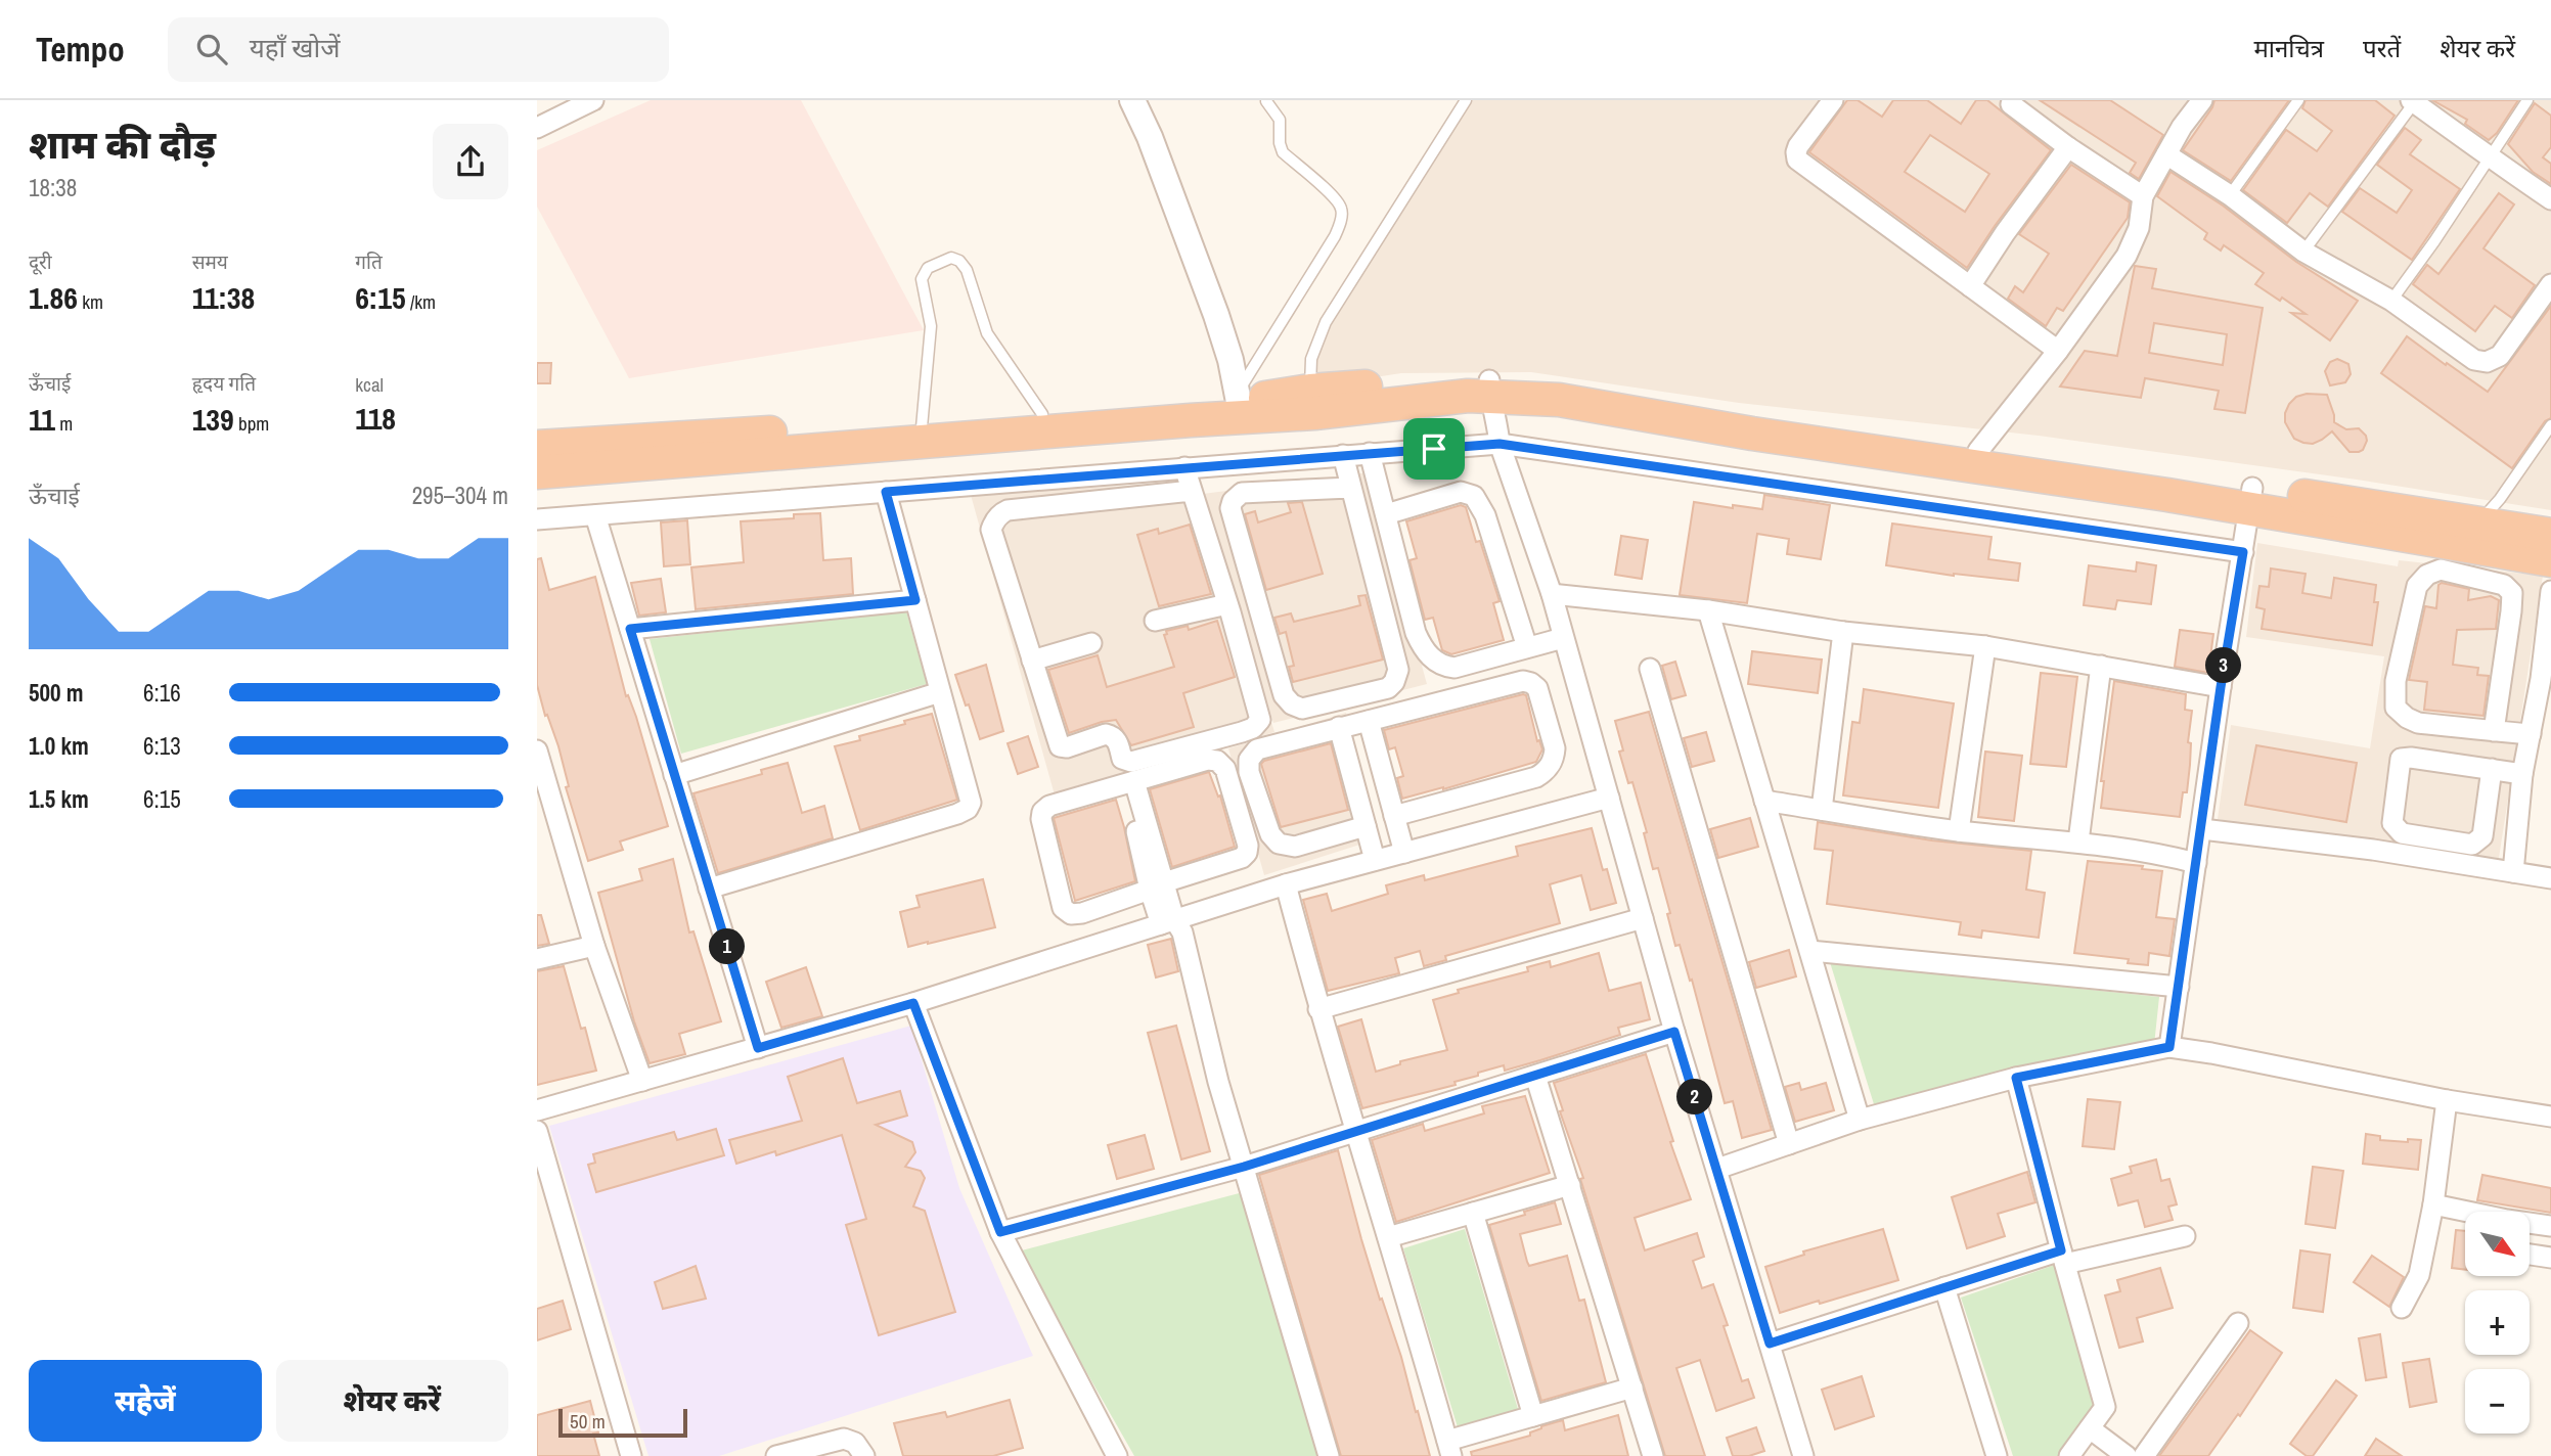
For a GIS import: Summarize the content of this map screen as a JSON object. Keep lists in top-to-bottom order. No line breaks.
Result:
{"scale_bar":"50 m","north":"bottom right","page":{"header":"Tempo","search":"यहाँ खोजें","nav":["मानचित्र","परतें","शेयर करें"],"heading":["शाम की दौड़","18:38"],"stats":[["दूरी","1.86 km"],["समय","11:38"],["गति","6:15 /km"],["ऊँचाई","11 m"],["हृदय गति","139 bpm"],["kcal","118"]],"chart":["ऊँचाई","295–304 m"],"pins":["3","1","2"],"list":[{"name":"500 m","note":"6:16"},{"name":"1.0 km","note":"6:13"},{"name":"1.5 km","note":"6:15"}],"map_buttons":["+","−"],"buttons":["सहेजें","शेयर करें"],"scale":"50 m"}}
